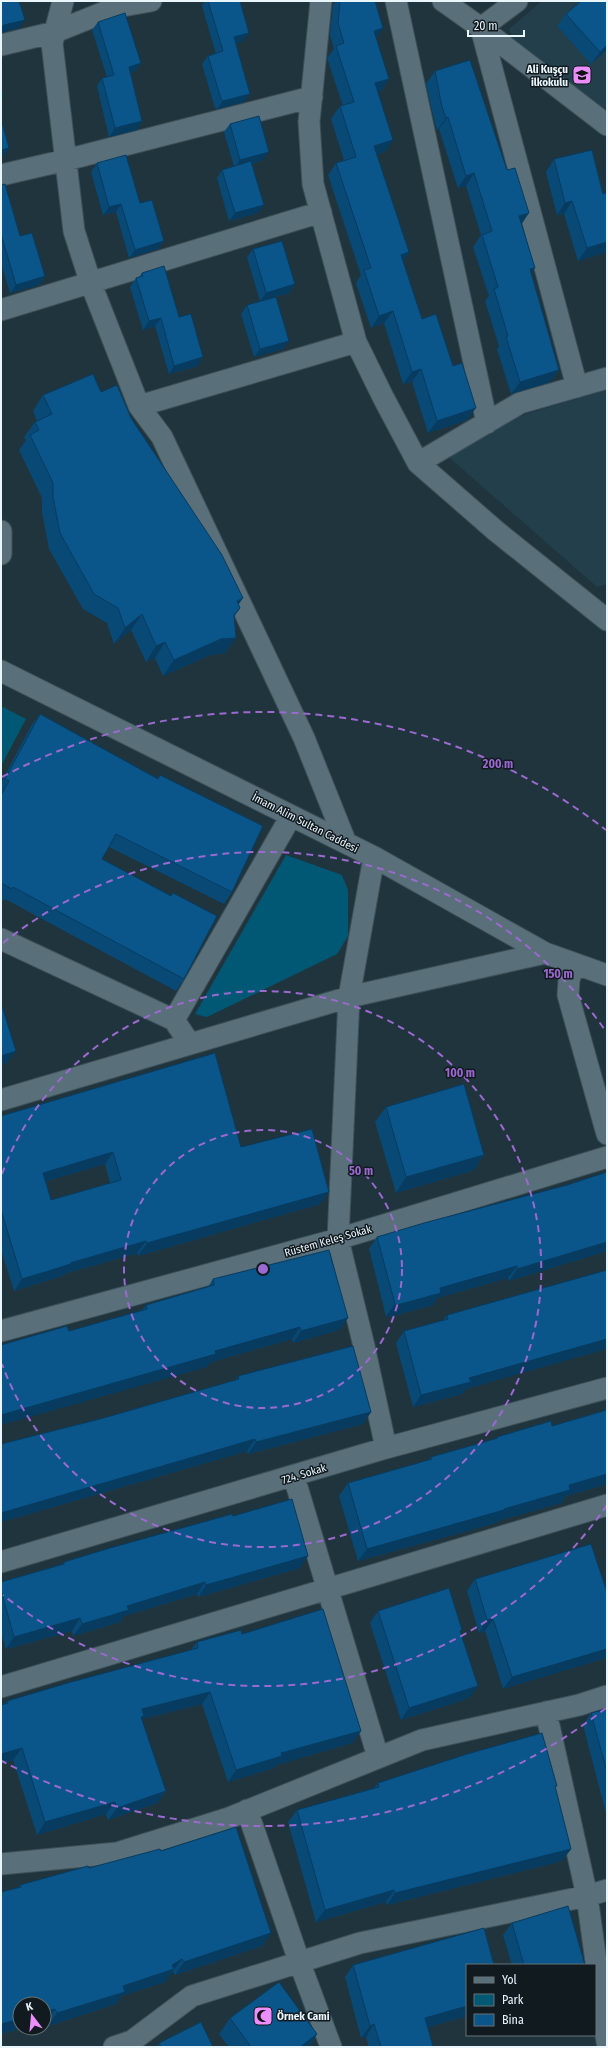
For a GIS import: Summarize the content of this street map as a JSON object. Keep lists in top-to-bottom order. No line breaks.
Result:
{"streets":{"street":["İmam Alim Sultan Caddesi","Rüstem Keleş Sokak","724. Sokak"]},"places":{"school or university":["Ali Kuşçu ilkokulu"],"mosque":["Örnek Cami"]},"legend":["Yol","Park","Bina"],"scale_bar":"20 m","north":"top","rings":["200 m","150 m","100 m","50 m"]}
